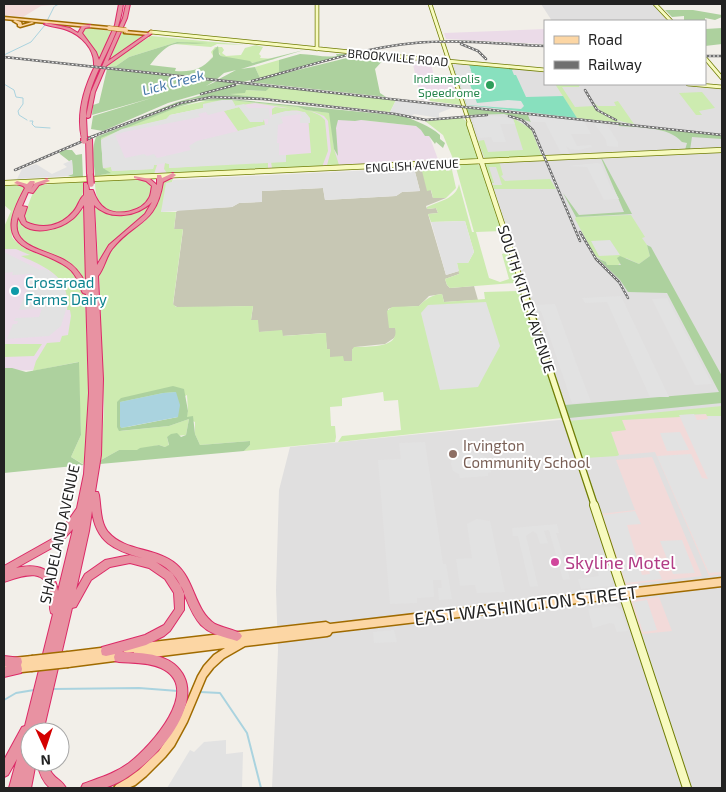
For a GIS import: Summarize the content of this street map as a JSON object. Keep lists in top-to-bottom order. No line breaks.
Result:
{"streets":{"highway":["SHADELAND AVENUE"],"main road":["BROOKVILLE ROAD","EAST WASHINGTON STREET"],"street":["ENGLISH AVENUE","SOUTH KITLEY AVENUE"]},"crossings":[["BROOKVILLE ROAD","SOUTH KITLEY AVENUE"],["ENGLISH AVENUE","SOUTH KITLEY AVENUE"],["SOUTH KITLEY AVENUE","EAST WASHINGTON STREET"]],"water":["Lick Creek"],"places":["Indianapolis Speedrome","Crossroad Farms Dairy","Irvington Community School","Skyline Motel"],"legend":["Road","Railway"],"north":"bottom"}
